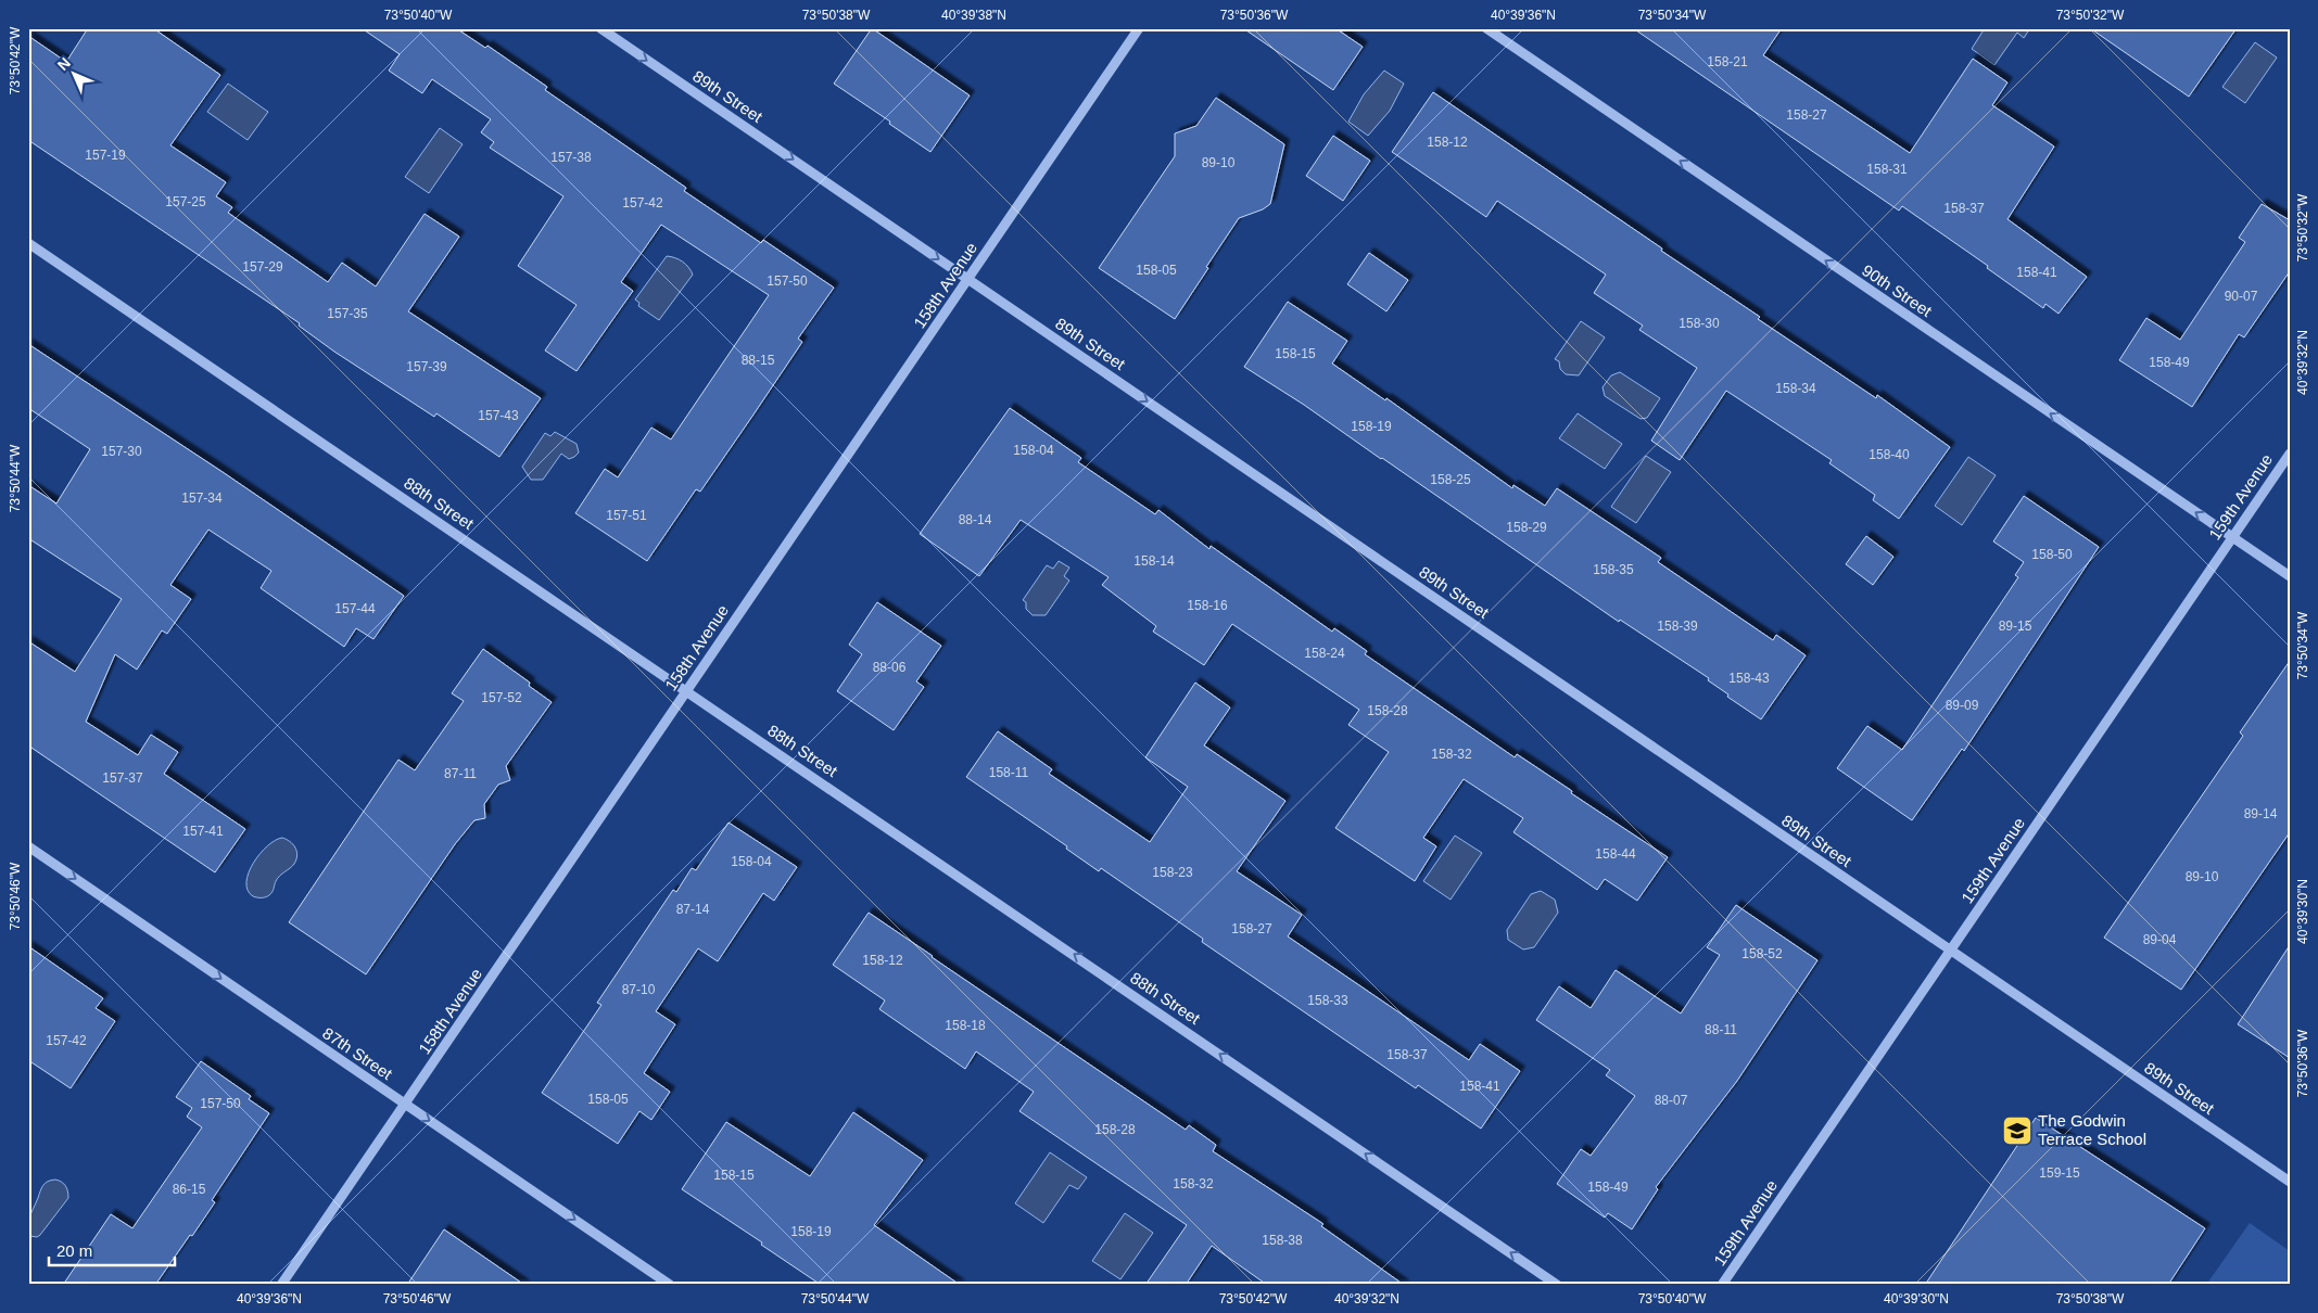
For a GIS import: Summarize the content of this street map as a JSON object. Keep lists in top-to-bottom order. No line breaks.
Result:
{"streets":{"street":["89th Street","158th Avenue","90th Street","159th Avenue","88th Street","87th Street"]},"crossings":[["89th Street","158th Avenue"],["89th Street","159th Avenue"],["158th Avenue","88th Street"],["158th Avenue","87th Street"],["90th Street","159th Avenue"]],"one_way":["89th Street","90th Street","88th Street","87th Street"],"places":{"school or university":["The Godwin Terrace School"]},"house_numbers":["158-21","158-27","158-12","157-19","157-38","89-10","158-31","157-25","157-42","158-37","157-29","158-05","158-41","157-50","90-07","157-35","158-30","158-15","88-15","158-49","157-39","158-34","157-43","158-19","158-04","157-30","158-40","158-25","157-34","157-51","88-14","158-29","158-50","158-14","158-35","158-16","157-44","158-39","89-15","158-24","88-06","158-43","157-52","89-09","158-28","158-32","158-11","87-11","157-37","89-14","157-41","158-44","158-04","158-23","89-10","87-14","158-27","89-04","158-52","158-12","87-10","158-33","158-18","88-11","157-42","158-37","158-41","158-05","88-07","157-50","158-28","159-15","158-15","158-32","158-49","86-15","158-19","158-38"],"scale_bar":"20 m","north":"top left","coordinates":["73°50'40\"W","73°50'38\"W","40°39'38\"N","73°50'36\"W","40°39'36\"N","73°50'34\"W","73°50'32\"W","73°50'42\"W","40°39'32\"N","73°50'44\"W","73°50'46\"W","40°39'30\"N"]}
